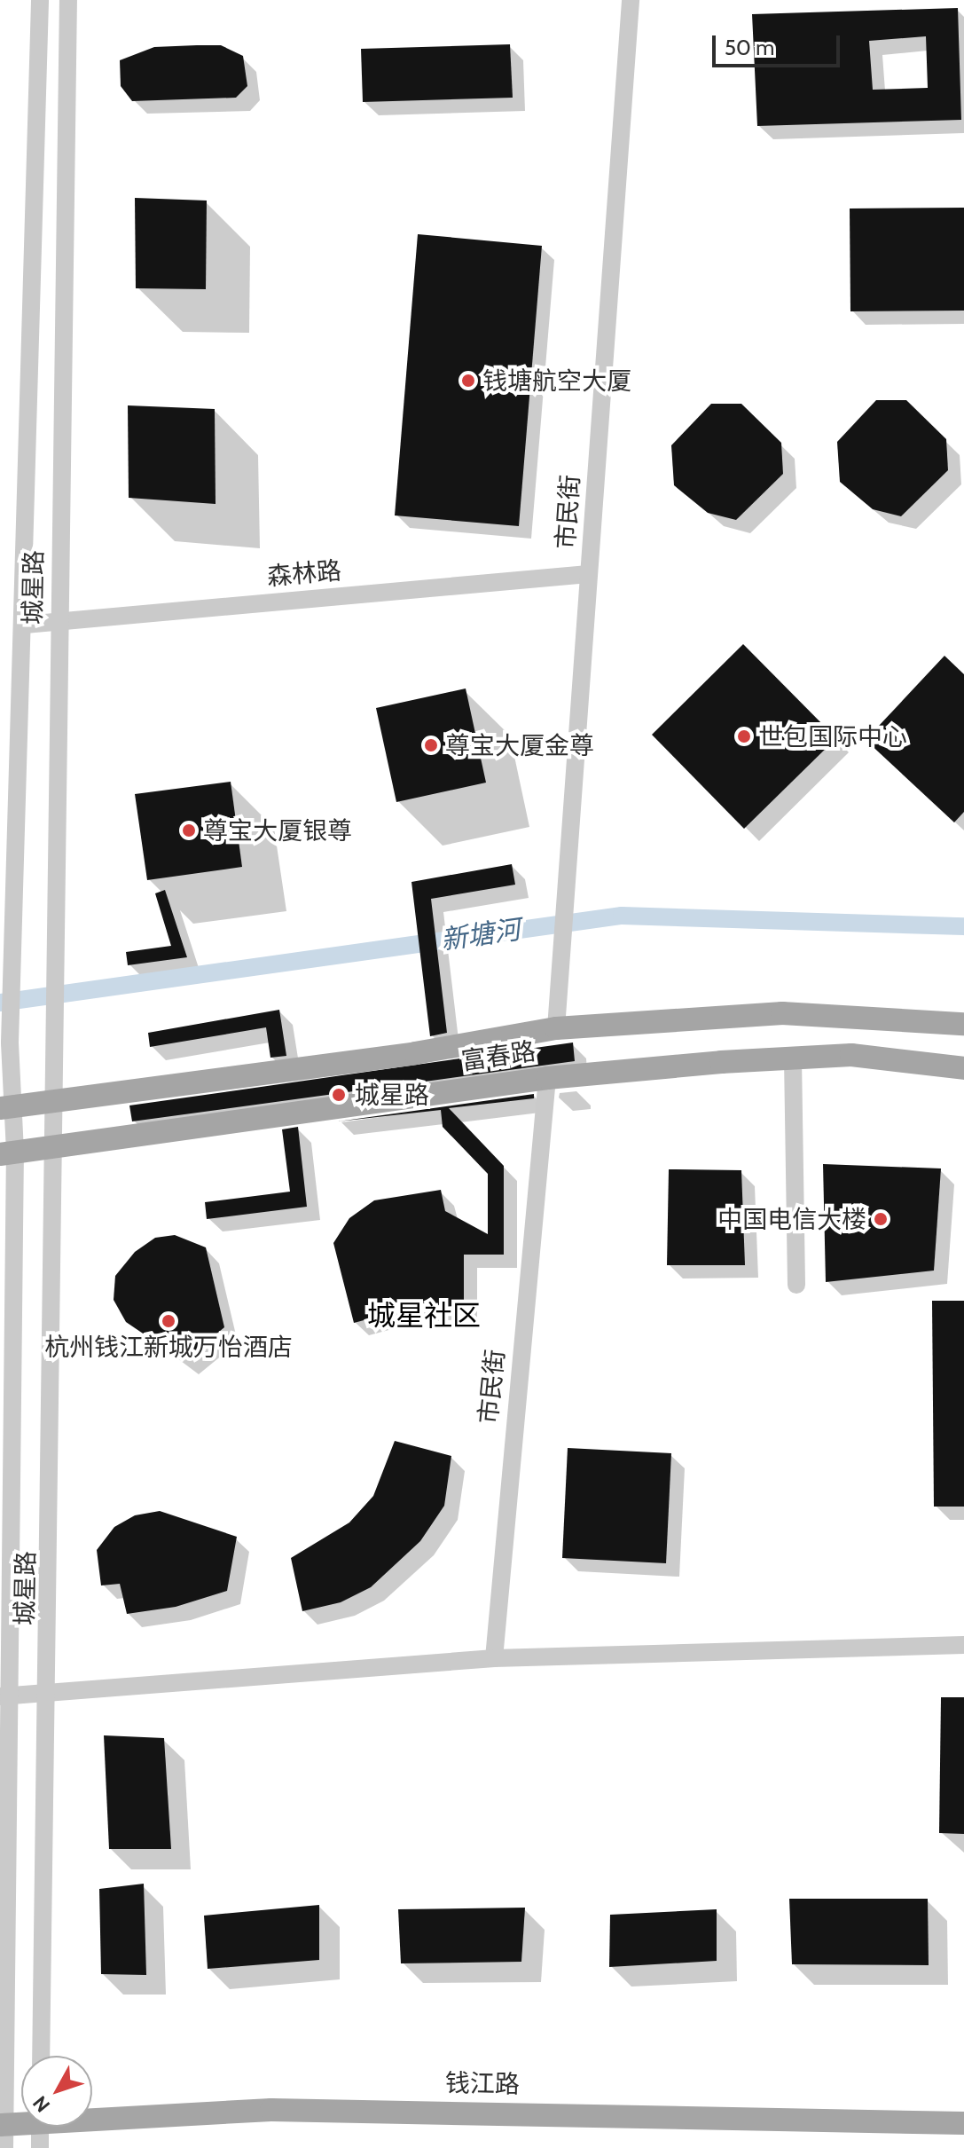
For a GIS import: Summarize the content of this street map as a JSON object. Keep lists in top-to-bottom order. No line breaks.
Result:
{"streets":{"main road":["富春路","钱江路"],"street":["市民街","森林路","城星路"]},"crossings":[["市民街","森林路"],["市民街","富春路"],["森林路","城星路"],["城星路","富春路"],["城星路","钱江路"]],"districts":["城星社区"],"water":["新塘河"],"places":["钱塘航空大厦","世包国际中心","尊宝大厦金尊","尊宝大厦银尊","城星路","中国电信大楼","杭州钱江新城万怡酒店"],"scale_bar":"50 m","north":"bottom left"}
